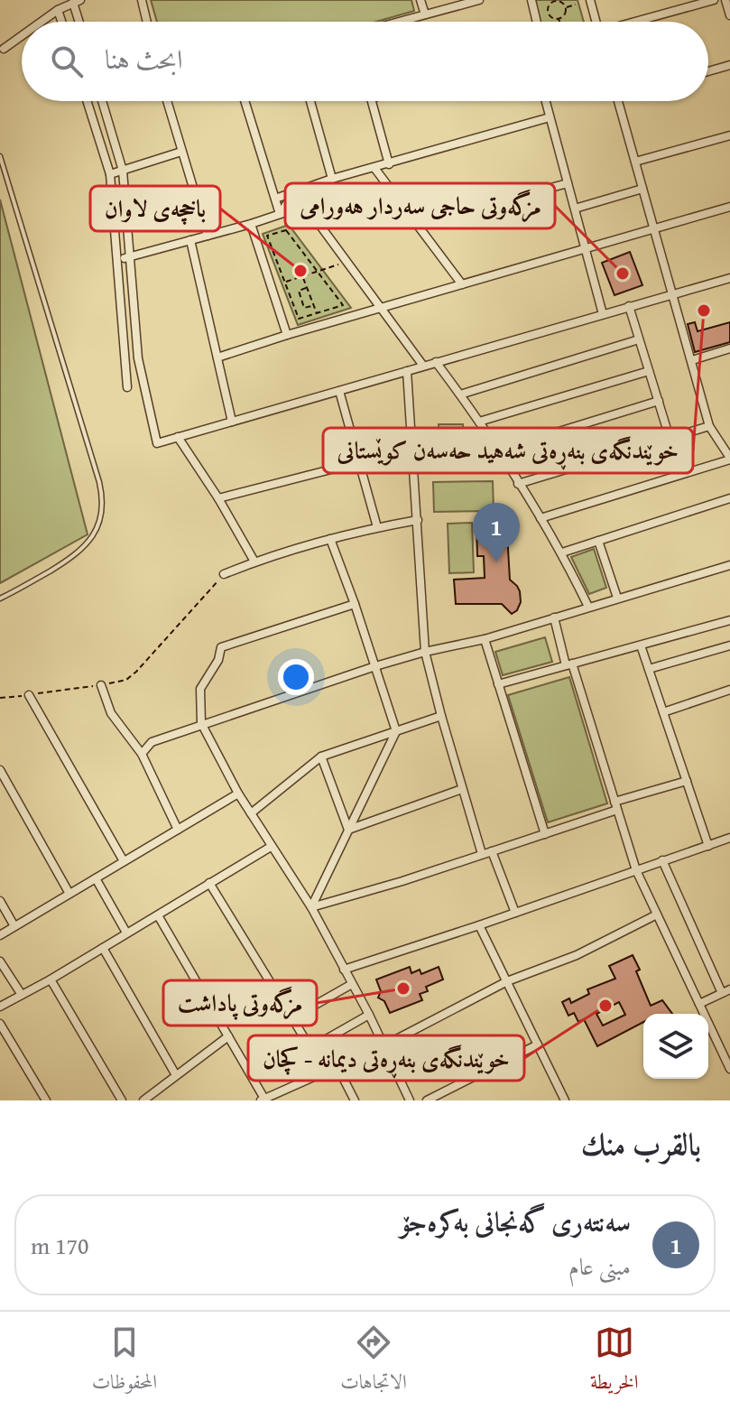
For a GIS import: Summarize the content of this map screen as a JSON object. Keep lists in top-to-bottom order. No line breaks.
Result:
{"places":["باخچەی لاوان","مزگەوتی حاجی سەردار هەورامی","خوێندنگەی بنەڕەتی شەهید حەسەن کوێستانی","مزگەوتی پاداشت","خوێندنگەی بنەڕەتی دیمانە - کچان"],"page":{"search":"ابحث هنا","pins":"1","heading":"بالقرب منك","list":[{"mark":"1","name":"سەنتەری گەنجانی بەکرەجۆ","note":"مبنى عام","value":"170 m"}],"nav":["الخريطة","الاتجاهات","المحفوظات"]}}
